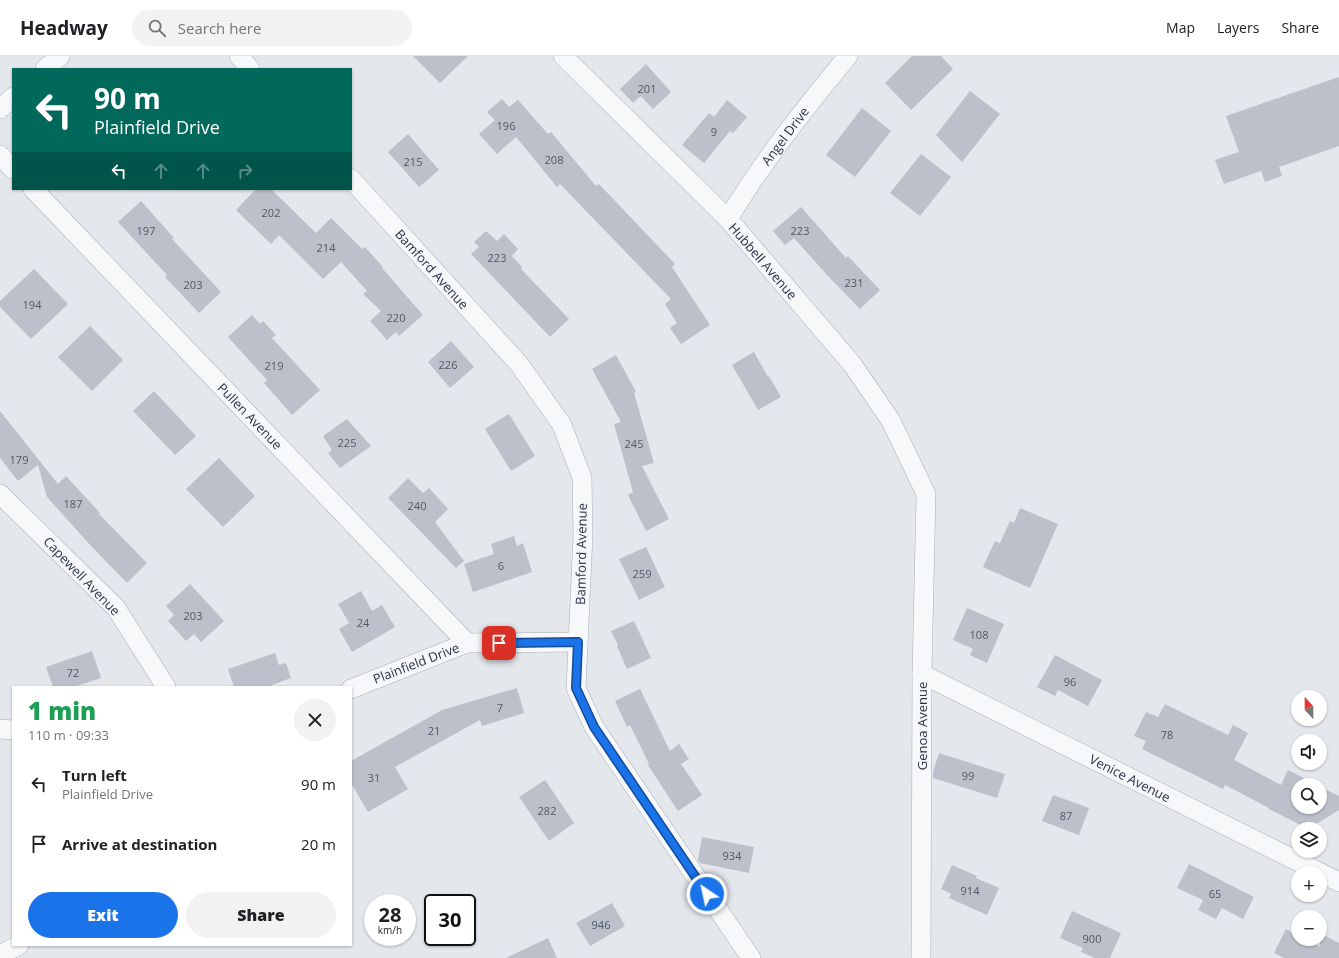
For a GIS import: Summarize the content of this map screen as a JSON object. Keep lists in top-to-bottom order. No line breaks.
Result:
{"streets":{"street":["Angel Drive","Hubbell Avenue","Bamford Avenue","Pullen Avenue","Capewell Avenue","Plainfield Drive","Genoa Avenue","Venice Avenue"]},"crossings":[["Angel Drive","Hubbell Avenue"],["Hubbell Avenue","Genoa Avenue"],["Bamford Avenue","Plainfield Drive"],["Pullen Avenue","Plainfield Drive"],["Genoa Avenue","Venice Avenue"]],"house_numbers":["201","196","9","208","215","202","197","223","214","223","231","203","194","220","226","219","225","245","179","187","240","6","259","203","24","108","72","96","7","21","78","99","31","282","87","934","914","65","946","900"],"north":"top","page":{"header":"Headway","search":"Search here","nav":["Map","Layers","Share"],"turn":["90 m","Plainfield Drive"],"heading":["1 min","110 m · 09:33"],"map_buttons":["+","−"],"list":[{"name":"Turn left","note":"Plainfield Drive","value":"90 m"},{"name":"Arrive at destination","value":"20 m"}],"buttons":["Exit","Share"],"speed":"28 km/h","limit":"30"}}
